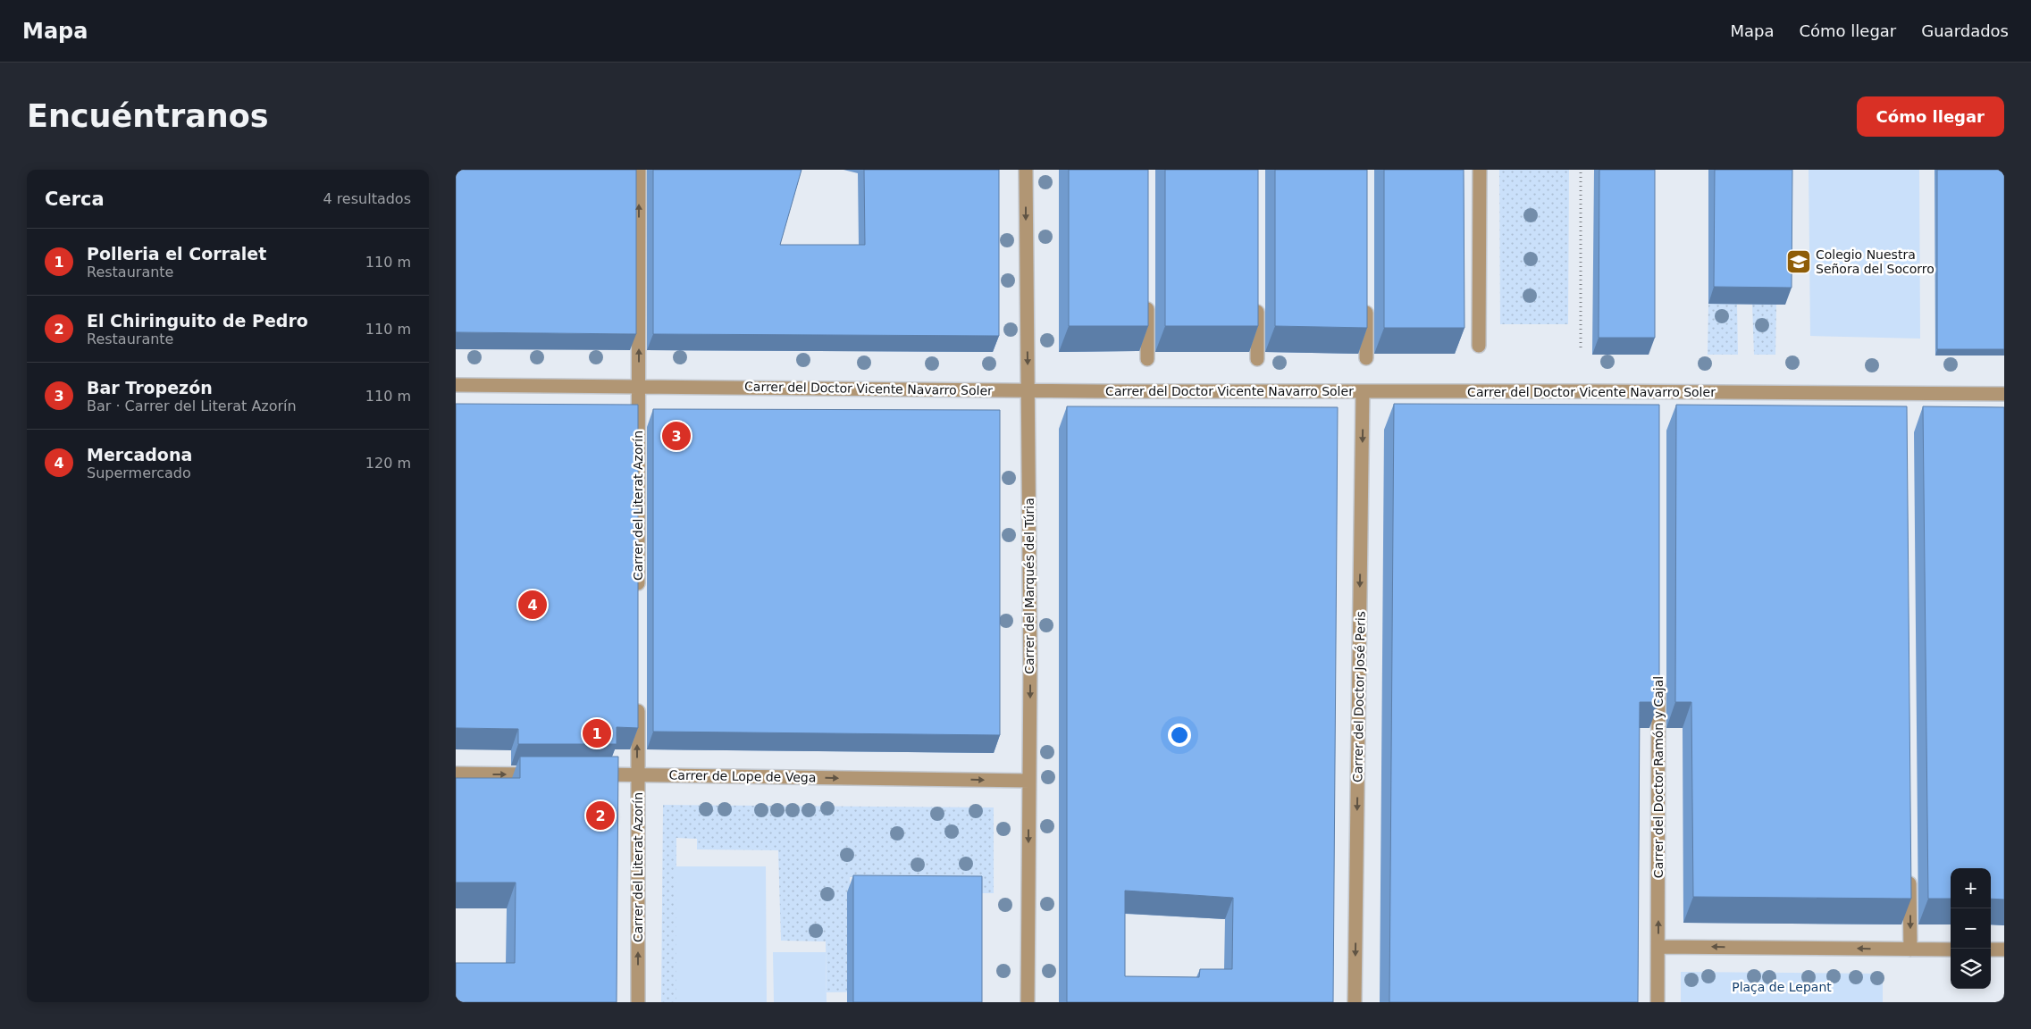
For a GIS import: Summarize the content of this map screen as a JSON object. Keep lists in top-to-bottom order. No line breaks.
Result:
{"streets":{"street":["Carrer del Doctor Vicente Navarro Soler","Carrer del Literat Azorín","Carrer del Marqués del Túria","Carrer del Doctor José Peris","Carrer de Lope de Vega","Carrer del Doctor Ramón y Cajal"]},"crossings":[["Carrer del Doctor Vicente Navarro Soler","Carrer del Literat Azorín"],["Carrer del Doctor Vicente Navarro Soler","Carrer del Marqués del Túria"],["Carrer del Doctor Vicente Navarro Soler","Carrer del Doctor José Peris"],["Carrer del Literat Azorín","Carrer de Lope de Vega"],["Carrer del Marqués del Túria","Carrer de Lope de Vega"]],"one_way":["Carrer del Literat Azorín","Carrer del Marqués del Túria","Carrer del Doctor José Peris","Carrer de Lope de Vega","Carrer del Doctor Ramón y Cajal"],"parks":["Plaça de Lepant"],"places":{"school or university":["Colegio Nuestra Señora del Socorro"]},"page":{"header":"Mapa","nav":["Mapa","Cómo llegar","Guardados"],"buttons":"Cómo llegar","title":"Encuéntranos","heading":["Cerca","4 resultados"],"list":[{"mark":"1","name":"Polleria el Corralet","note":"Restaurante","value":"110 m"},{"mark":"2","name":"El Chiringuito de Pedro","note":"Restaurante","value":"110 m"},{"mark":"3","name":"Bar Tropezón","note":"Bar · Carrer del Literat Azorín","value":"110 m"},{"mark":"4","name":"Mercadona","note":"Supermercado","value":"120 m"}],"pins":["3","4","1","2"],"map_buttons":["+","−"]}}
